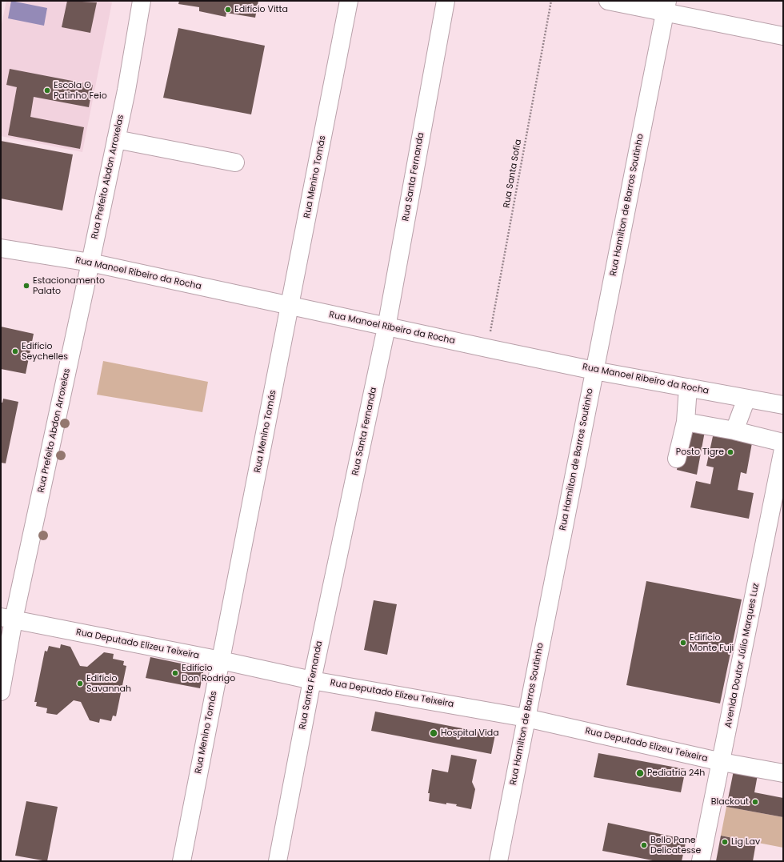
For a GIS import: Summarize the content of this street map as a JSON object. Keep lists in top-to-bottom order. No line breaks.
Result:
{"streets":{"street":["Rua Prefeito Abdon Arroxelas","Rua Menino Tomás","Rua Santa Fernanda","Rua Hamilton de Barros Soutinho","Rua Manoel Ribeiro da Rocha","Rua Deputado Elizeu Teixeira","Avenida Doutor Júlio Marques Luz"],"path":["Rua Santa Sofia"]},"crossings":[["Rua Santa Sofia","Rua Manoel Ribeiro da Rocha"],["Rua Prefeito Abdon Arroxelas","Rua Manoel Ribeiro da Rocha"],["Rua Prefeito Abdon Arroxelas","Rua Deputado Elizeu Teixeira"],["Rua Menino Tomás","Rua Manoel Ribeiro da Rocha"],["Rua Menino Tomás","Rua Deputado Elizeu Teixeira"],["Rua Santa Fernanda","Rua Manoel Ribeiro da Rocha"],["Rua Santa Fernanda","Rua Deputado Elizeu Teixeira"],["Rua Hamilton de Barros Soutinho","Rua Manoel Ribeiro da Rocha"],["Rua Hamilton de Barros Soutinho","Rua Deputado Elizeu Teixeira"],["Rua Deputado Elizeu Teixeira","Avenida Doutor Júlio Marques Luz"]],"places":["Edifício Vitta","Escola O Patinho Feio","Estacionamento Palato","Edifício Seychelles","Posto Tigre","Edifício Monte Fuji","Edifício Don Rodrigo","Edifício Savannah","Hospital Vida","Pediatria 24h","Blackout","Lig Lav","Bello Pane Delicatesse"]}
